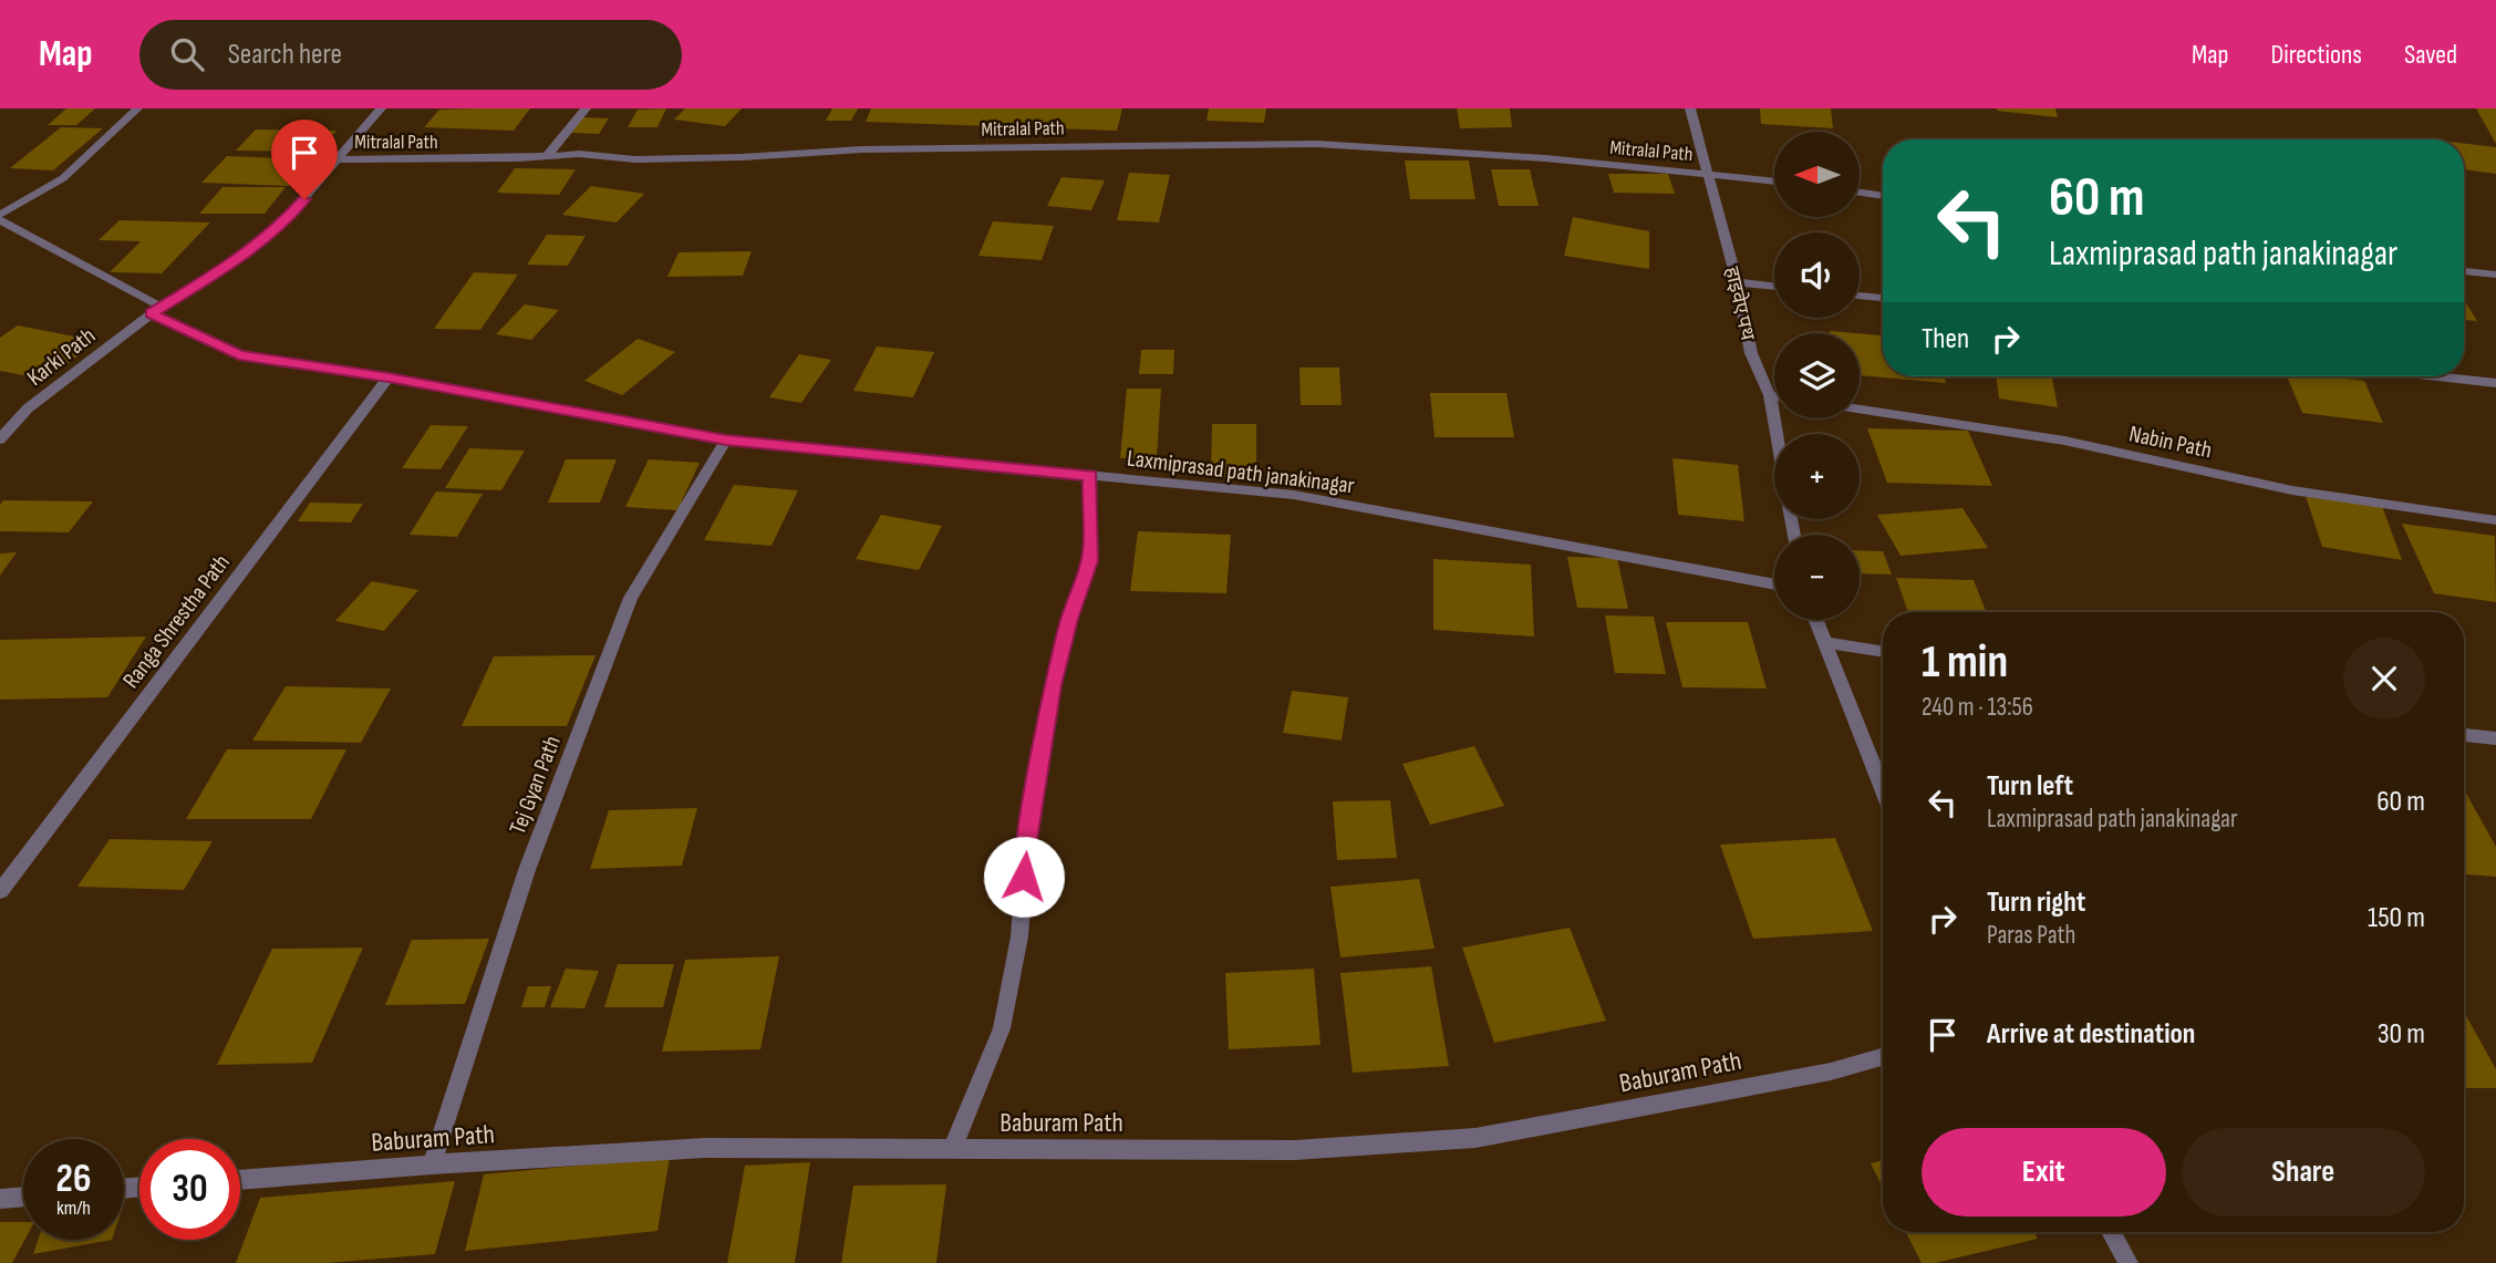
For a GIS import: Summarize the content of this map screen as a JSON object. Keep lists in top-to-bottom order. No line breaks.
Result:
{"streets":{"street":["Mitralal Path","हाइवेए पथ","Karki Path","Nabin Path","Laxmiprasad path janakinagar","Ranga Shrestha Path","Tej Gyan Path","Baburam Path"]},"crossings":[["Mitralal Path","हाइवेए पथ"],["Mitralal Path","Karki Path"],["Karki Path","Laxmiprasad path janakinagar"],["Laxmiprasad path janakinagar","Ranga Shrestha Path"],["Laxmiprasad path janakinagar","Tej Gyan Path"],["Tej Gyan Path","Baburam Path"]],"north":"left","page":{"header":"Map","search":"Search here","nav":["Map","Directions","Saved"],"map_buttons":["+","−"],"turn":["60 m","Laxmiprasad path janakinagar"],"then":"Then","heading":["1 min","240 m · 13:56"],"list":[{"name":"Turn left","note":"Laxmiprasad path janakinagar","value":"60 m"},{"name":"Turn right","note":"Paras Path","value":"150 m"},{"name":"Arrive at destination","value":"30 m"}],"buttons":["Exit","Share"],"speed":"26 km/h","limit":"30"}}
